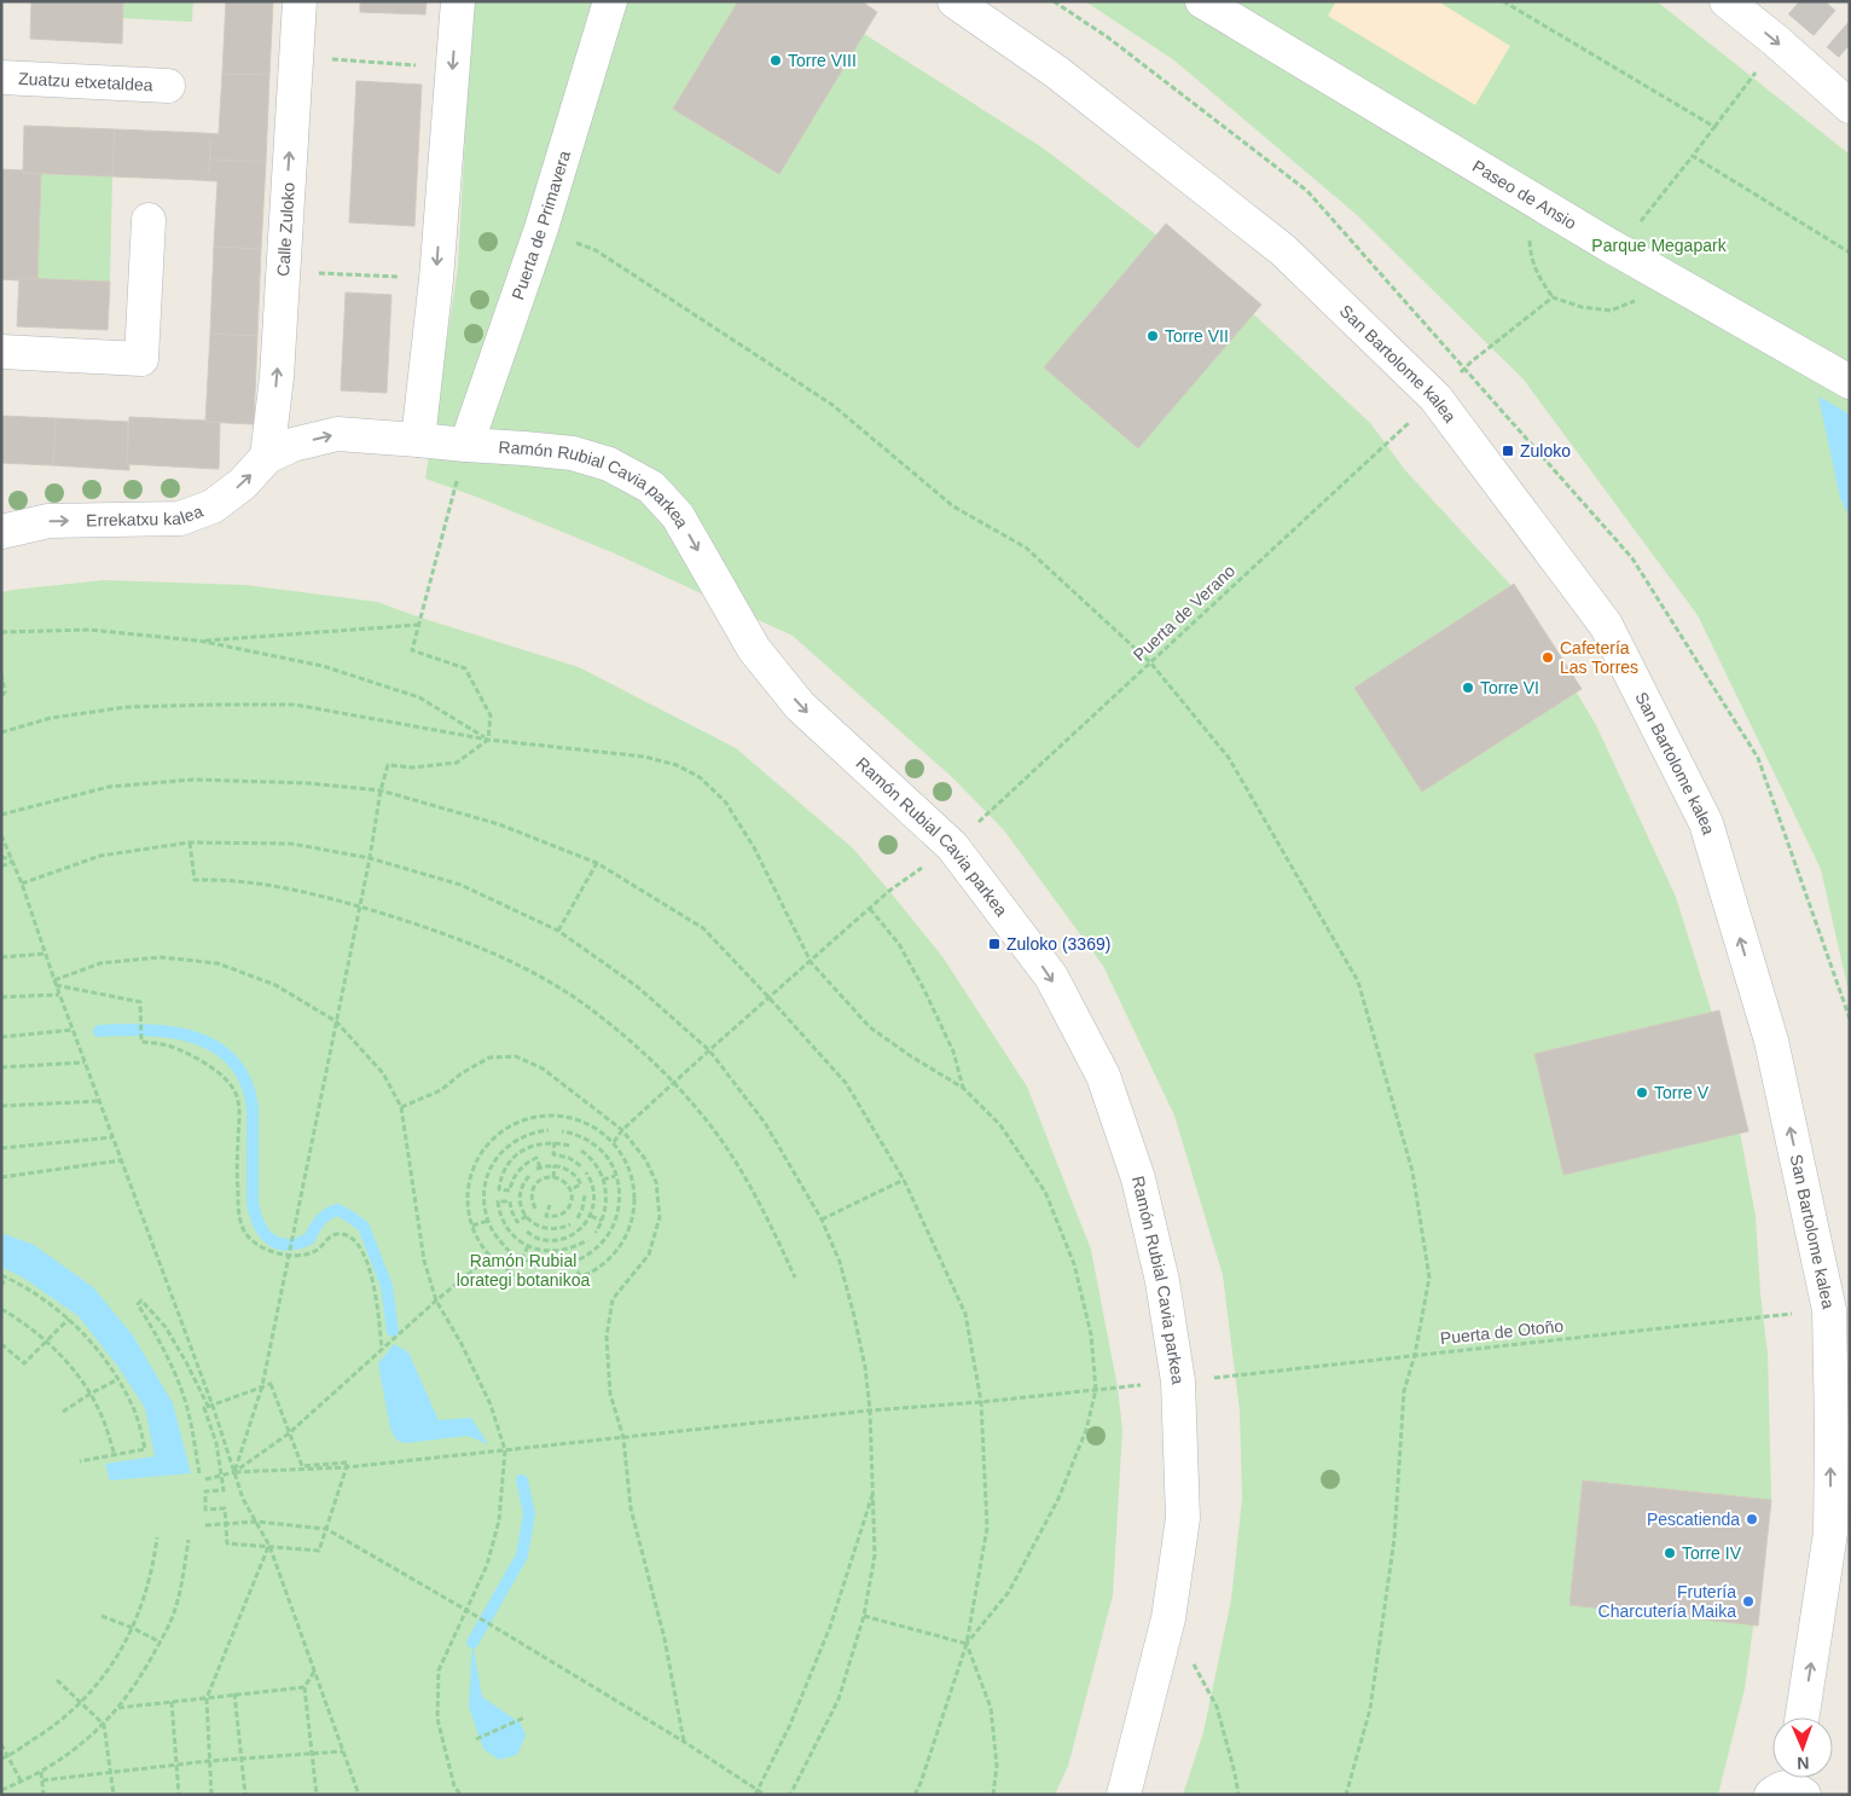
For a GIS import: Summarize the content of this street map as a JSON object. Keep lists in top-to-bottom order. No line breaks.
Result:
{"streets":{"street":["Zuatzu etxetaldea","Paseo de Ansio","Puerta de Primavera","Calle Zuloko","San Bartolome kalea","Ramón Rubial Cavia parkea","Errekatxu kalea"],"path":["Puerta de Verano","Puerta de Otoño"]},"crossings":[["Puerta de Primavera","Ramón Rubial Cavia parkea"],["Calle Zuloko","Ramón Rubial Cavia parkea"],["Calle Zuloko","Errekatxu kalea"],["San Bartolome kalea","Puerta de Verano"],["San Bartolome kalea","Puerta de Otoño"],["Ramón Rubial Cavia parkea","Errekatxu kalea"],["Ramón Rubial Cavia parkea","Puerta de Verano"],["Ramón Rubial Cavia parkea","Puerta de Otoño"]],"one_way":["San Bartolome kalea","Ramón Rubial Cavia parkea","Errekatxu kalea"],"parks":["Parque Megapark","Ramón Rubial lorategi botanikoa"],"places":{"other":["Torre VIII","Torre VII","Cafetería Las Torres","Torre VI","Torre V","Pescatienda","Torre IV","Frutería Charcutería Maika"],"transit":["Zuloko","Zuloko (3369)"]},"north":"bottom"}
